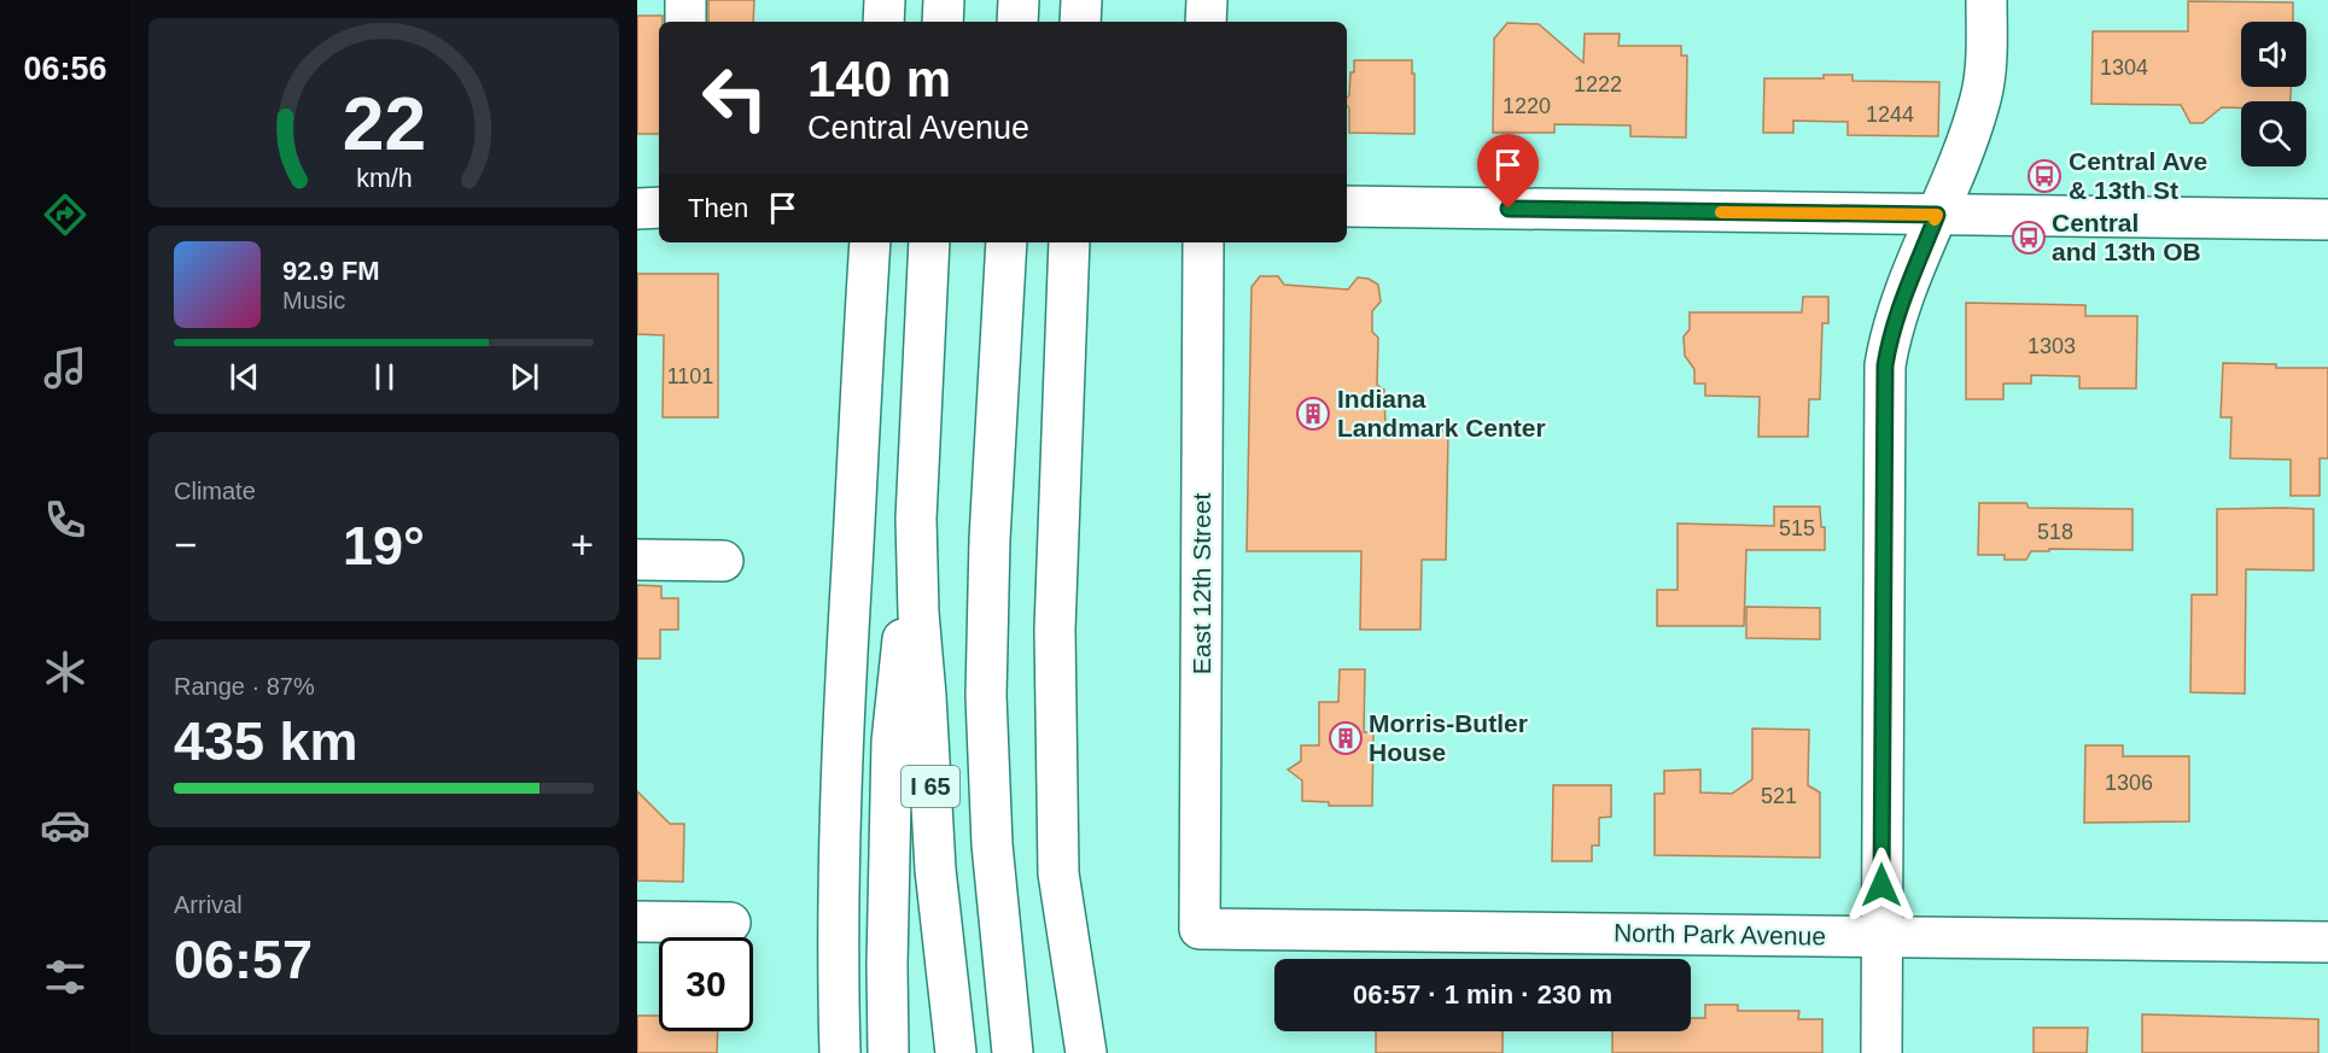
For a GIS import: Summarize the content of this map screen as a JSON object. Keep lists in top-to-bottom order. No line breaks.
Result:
{"streets":{"main road":["East 12th Street","I 65","North Park Avenue"]},"crossings":[["East 12th Street","North Park Avenue"]],"places":{"bus stop":["Central Ave & 13th St","Central and 13th OB"],"building":["Indiana Landmark Center","Morris-Butler House"]},"house_numbers":["1304","1222","1220","1244","1303","1101","515","518","1306","521"],"page":{"tabs":"06:56","turn":["140 m","Central Avenue"],"then":"Then","song":["92.9 FM","Music"],"tile":["Climate",["Range · 87%","435 km"],["Arrival","06:57"]],"heat":["−","19°","+"],"limit":"30","trip":"06:57 · 1 min · 230 m","gauge":["22","km/h"]}}
